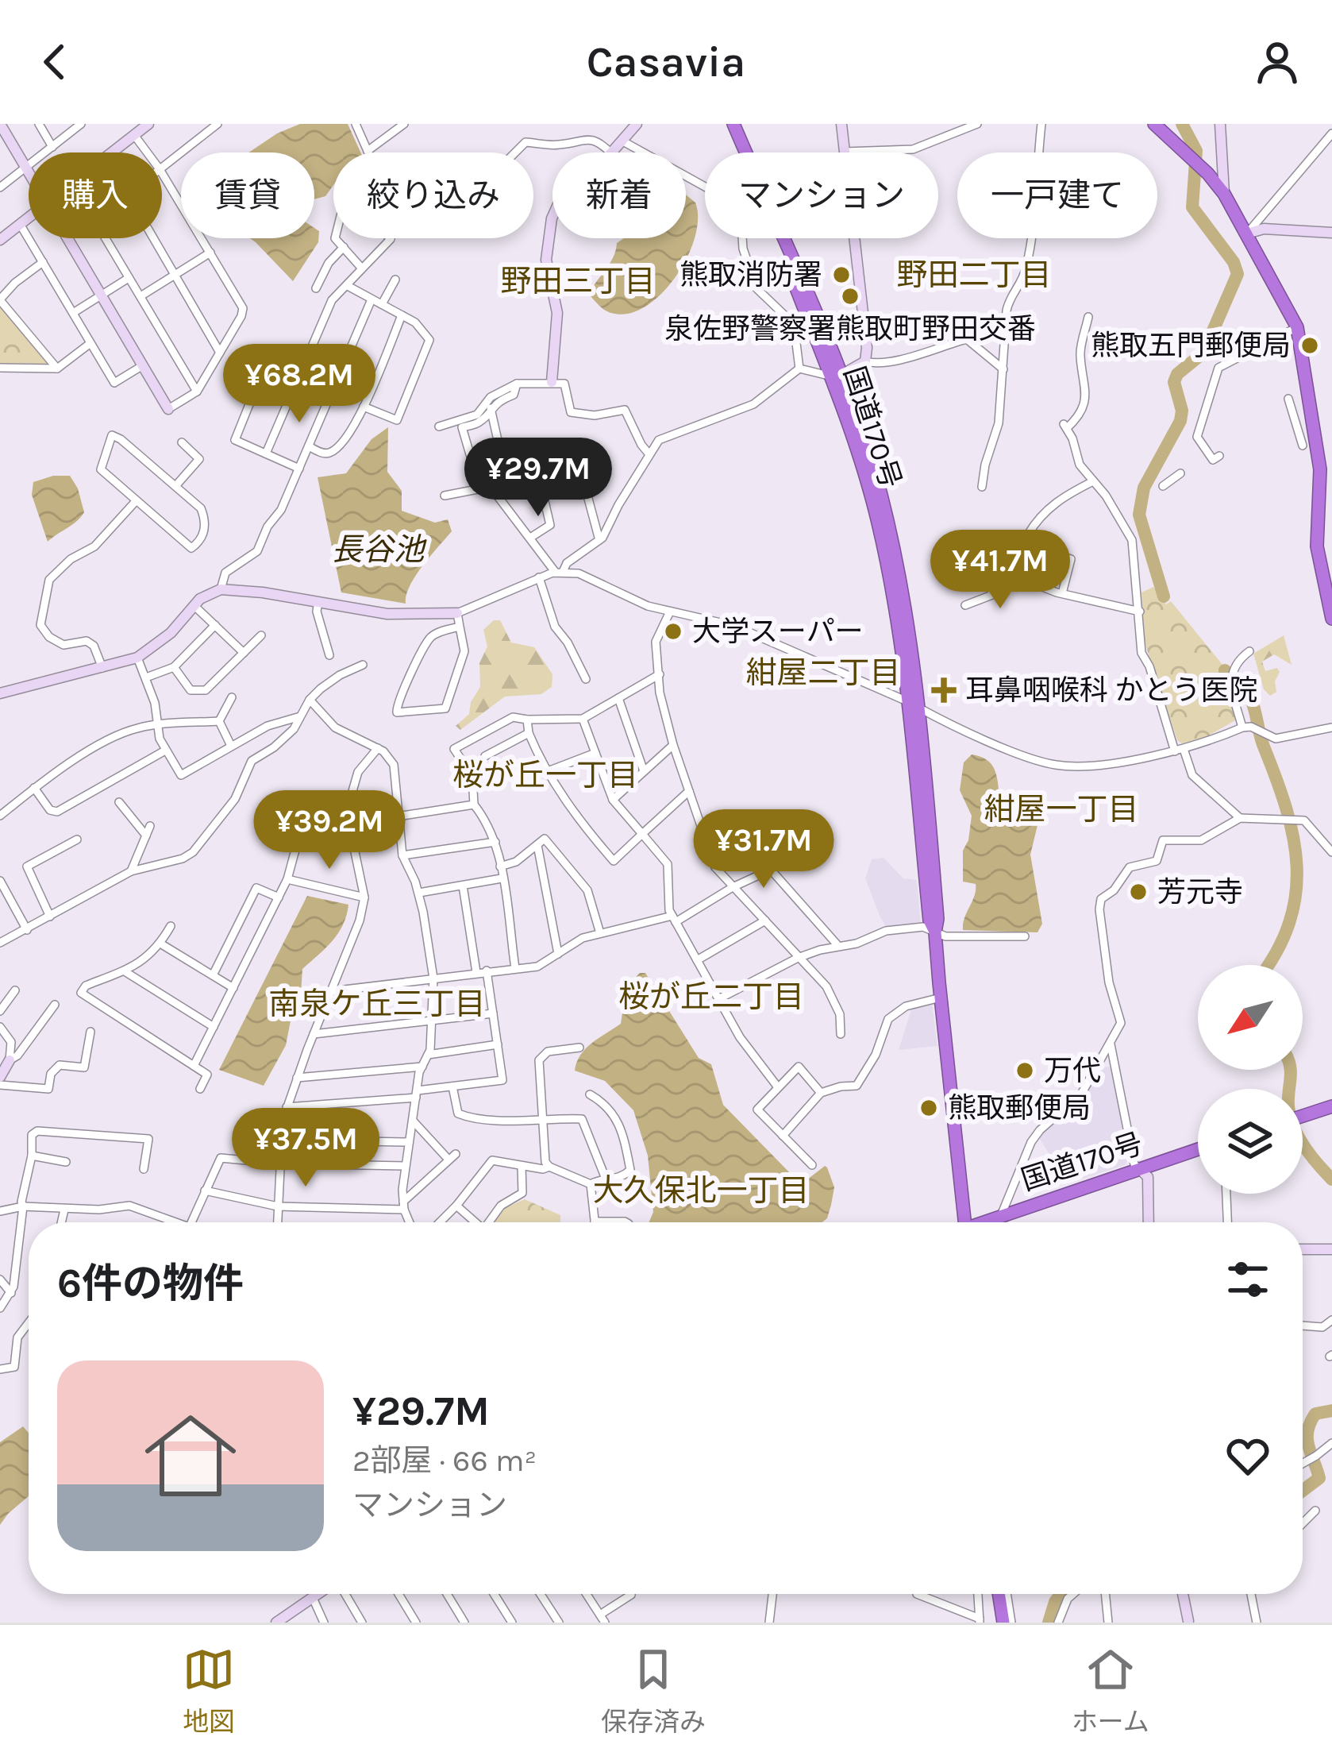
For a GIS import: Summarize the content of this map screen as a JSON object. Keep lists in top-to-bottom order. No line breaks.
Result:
{"streets":{"highway":["国道170号"]},"districts":["野田二丁目","野田三丁目","紺屋二丁目","桜が丘一丁目","紺屋一丁目","桜が丘二丁目","南泉ケ丘三丁目","大久保北一丁目"],"water":["長谷池"],"places":{"other":["熊取消防署","泉佐野警察署熊取町野田交番","熊取五門郵便局","大学スーパー","芳元寺","万代","熊取郵便局"],"health":["耳鼻咽喉科 かとう医院"]},"north":"bottom left","page":{"header":"Casavia","chip":["購入","賃貸","絞り込み","新着","マンション","一戸建て"],"price":["¥68.2M","¥29.7M","¥41.7M","¥39.2M","¥31.7M","¥37.5M"],"heading":"6件の物件","list":[{"name":"¥29.7M","note":"2部屋 · 66 m² · マンション"}],"tabs":["地図","保存済み","ホーム"]}}
